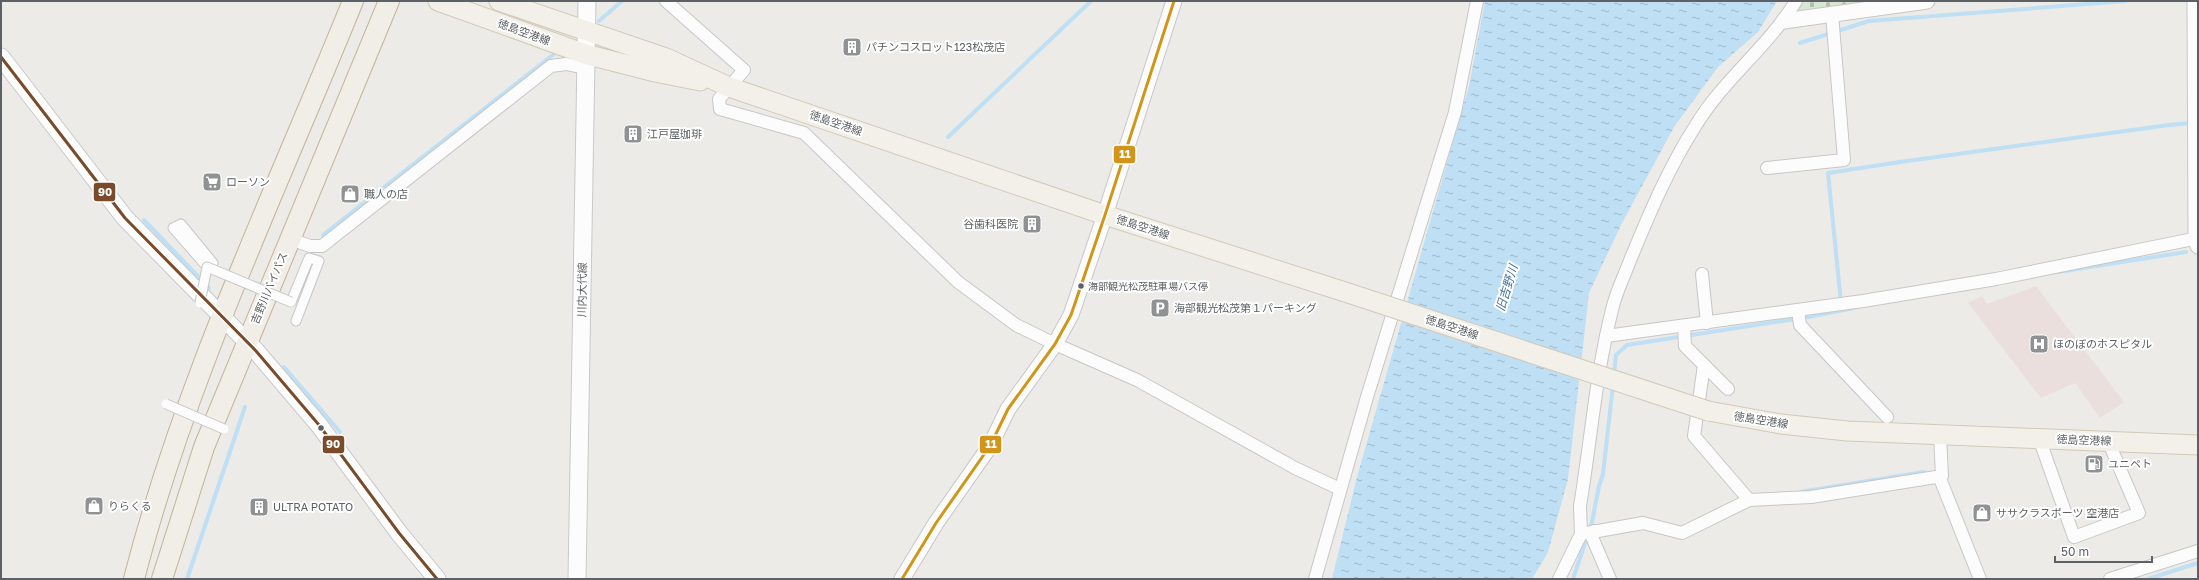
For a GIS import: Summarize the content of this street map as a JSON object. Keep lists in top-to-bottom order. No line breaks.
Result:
{"streets":{"highway":["吉野川バイパス"],"main road":["徳島空港線","川内大代線"]},"crossings":[["徳島空港線","川内大代線"]],"water":["旧吉野川"],"places":{"building":["パチンコスロット123松茂店","江戸屋珈琲","谷歯科医院","ULTRA POTATO"],"supermarket":["ローソン"],"shop":["職人の店","りらくる","ササクラスポーツ 空港店"],"other":["海部観光松茂駐車場バス停"],"parking":["海部観光松茂第１パーキング"],"hospital":["ほのぼのホスピタル"],"fuel station":["ユニペト"]},"lines":["transit line 11","transit line 90"],"scale_bar":"50 m"}
